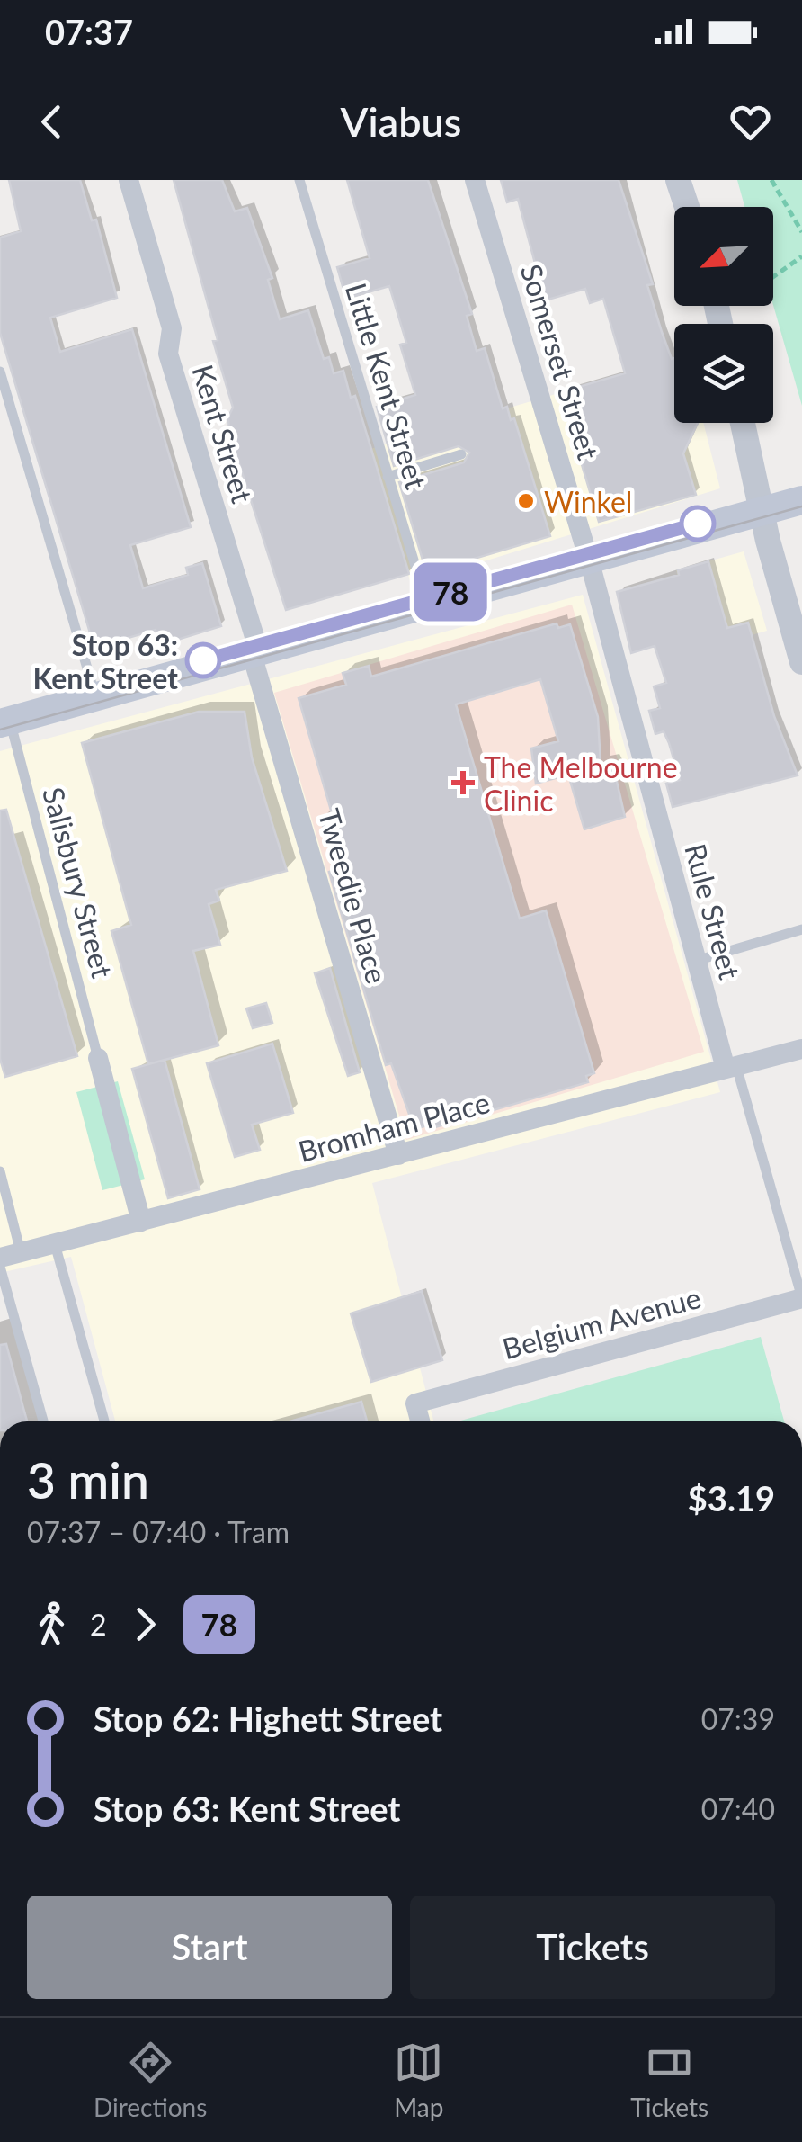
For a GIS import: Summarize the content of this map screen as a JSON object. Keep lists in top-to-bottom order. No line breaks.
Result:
{"streets":{"street":["Somerset Street","Kent Street","Tweedie Place","Rule Street","Bromham Place","Belgium Avenue"],"lane":["Little Kent Street","Salisbury Street"]},"crossings":[["Somerset Street","Rule Street"],["Kent Street","Tweedie Place"],["Tweedie Place","Bromham Place"],["Rule Street","Bromham Place"]],"places":{"other":["Winkel","Stop 63: Kent Street"],"health":["The Melbourne Clinic"]},"lines":["tram line 78"],"north":"bottom left","page":{"status":"07:37","header":"Viabus","on_map":"78","heading":["3 min","07:37 – 07:40 · Tram","$3.19"],"legs":["2","78"],"list":[{"name":"Stop 62: Highett Street","value":"07:39"},{"name":"Stop 63: Kent Street","value":"07:40"}],"buttons":["Start","Tickets"],"tabs":["Directions","Map","Tickets"]}}
